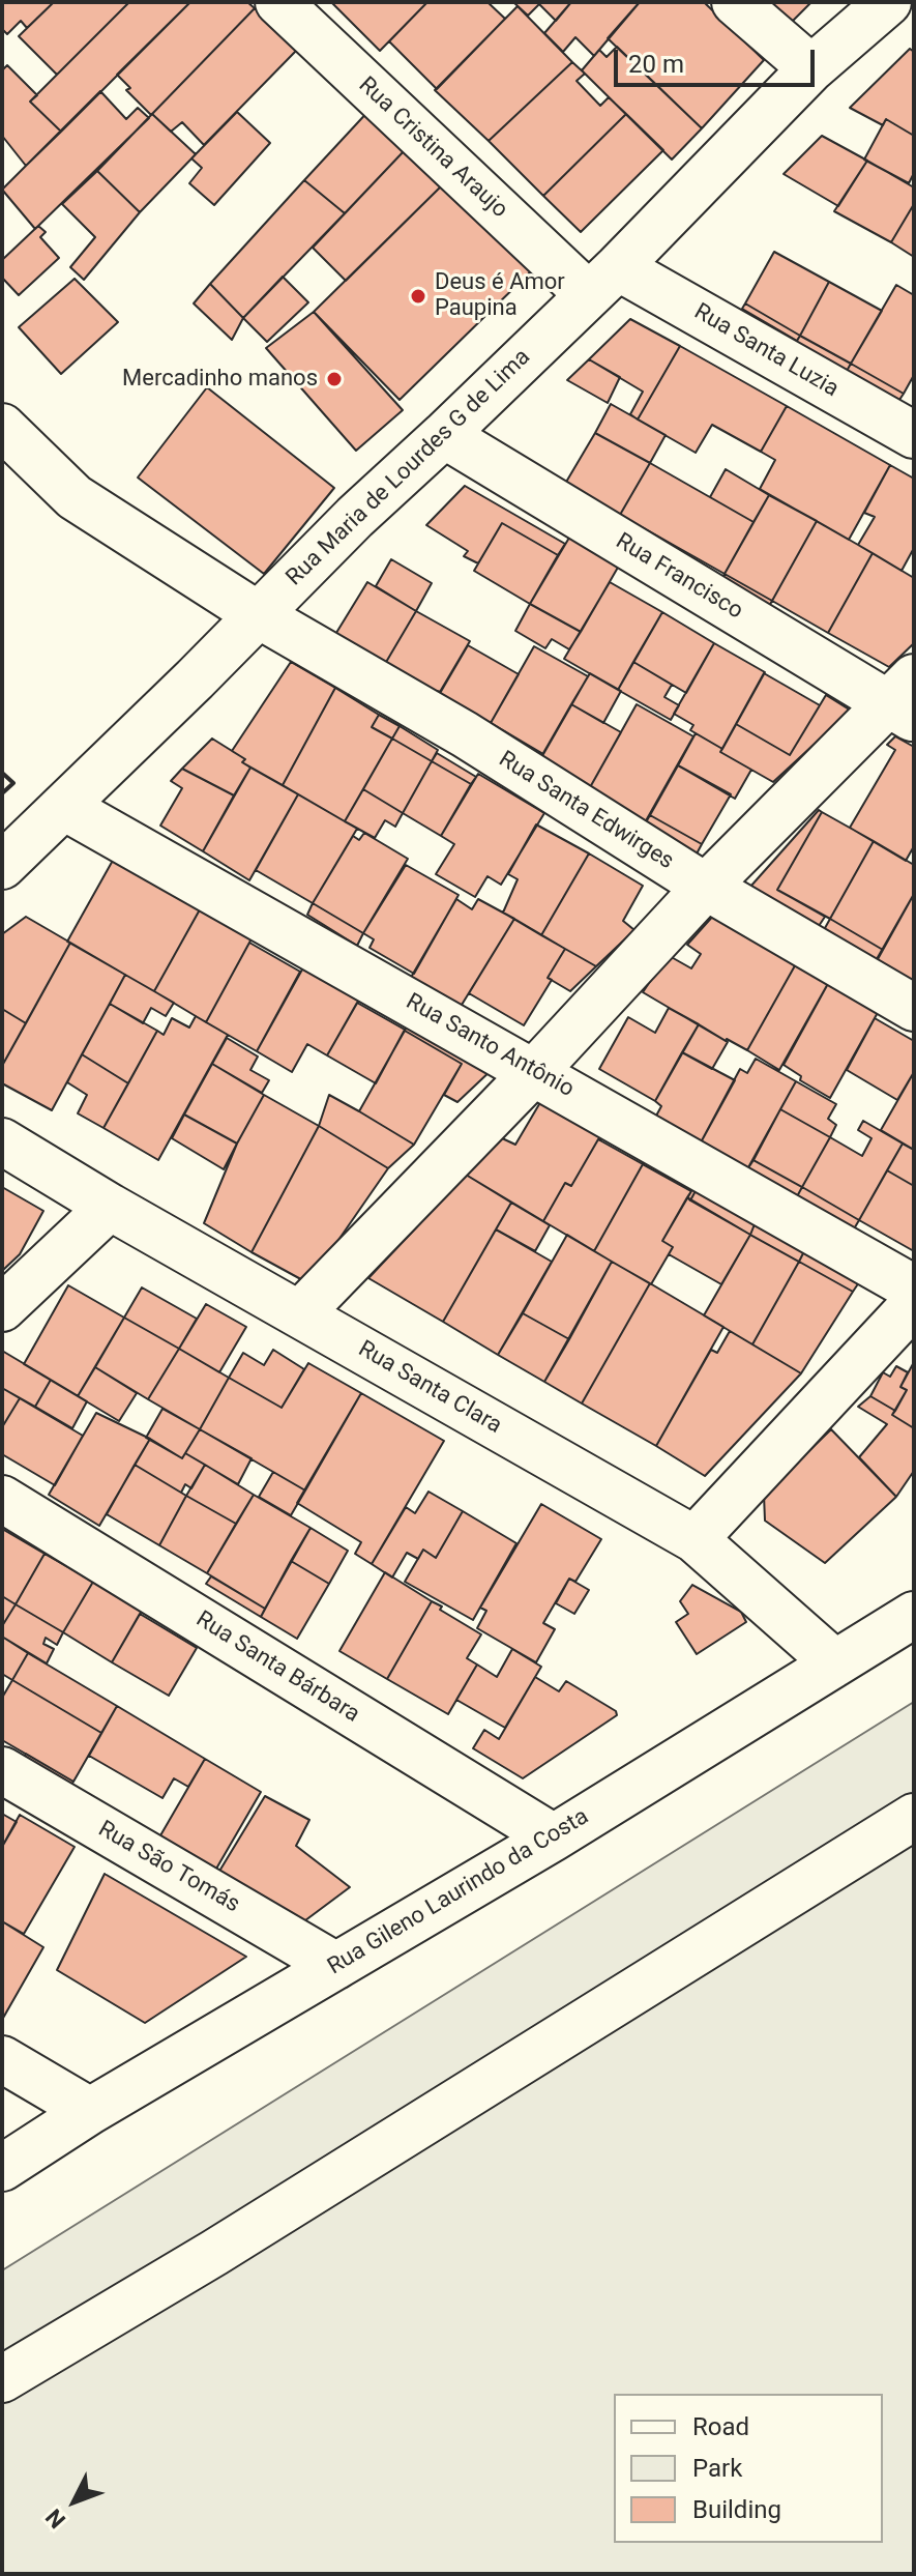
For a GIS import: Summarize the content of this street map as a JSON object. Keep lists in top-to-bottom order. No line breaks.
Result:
{"streets":{"street":["Rua Cristina Araujo","Rua Santa Luzia","Rua Maria de Lourdes G de Lima","Rua Francisco","Rua Santa Edwirges","Rua Santo Antônio","Rua Santa Clara","Rua Santa Bárbara","Rua São Tomás","Rua Gileno Laurindo da Costa"]},"crossings":[["Rua Cristina Araujo","Rua Santa Luzia"],["Rua Cristina Araujo","Rua Maria de Lourdes G de Lima"],["Rua Santa Luzia","Rua Maria de Lourdes G de Lima"],["Rua Maria de Lourdes G de Lima","Rua Francisco"],["Rua Maria de Lourdes G de Lima","Rua Santa Edwirges"],["Rua Maria de Lourdes G de Lima","Rua Santo Antônio"],["Rua Santa Clara","Rua Gileno Laurindo da Costa"],["Rua Santa Bárbara","Rua Gileno Laurindo da Costa"],["Rua São Tomás","Rua Gileno Laurindo da Costa"]],"places":["Deus é Amor Paupina","Mercadinho manos"],"legend":["Road","Park","Building"],"scale_bar":"20 m","north":"bottom left"}
